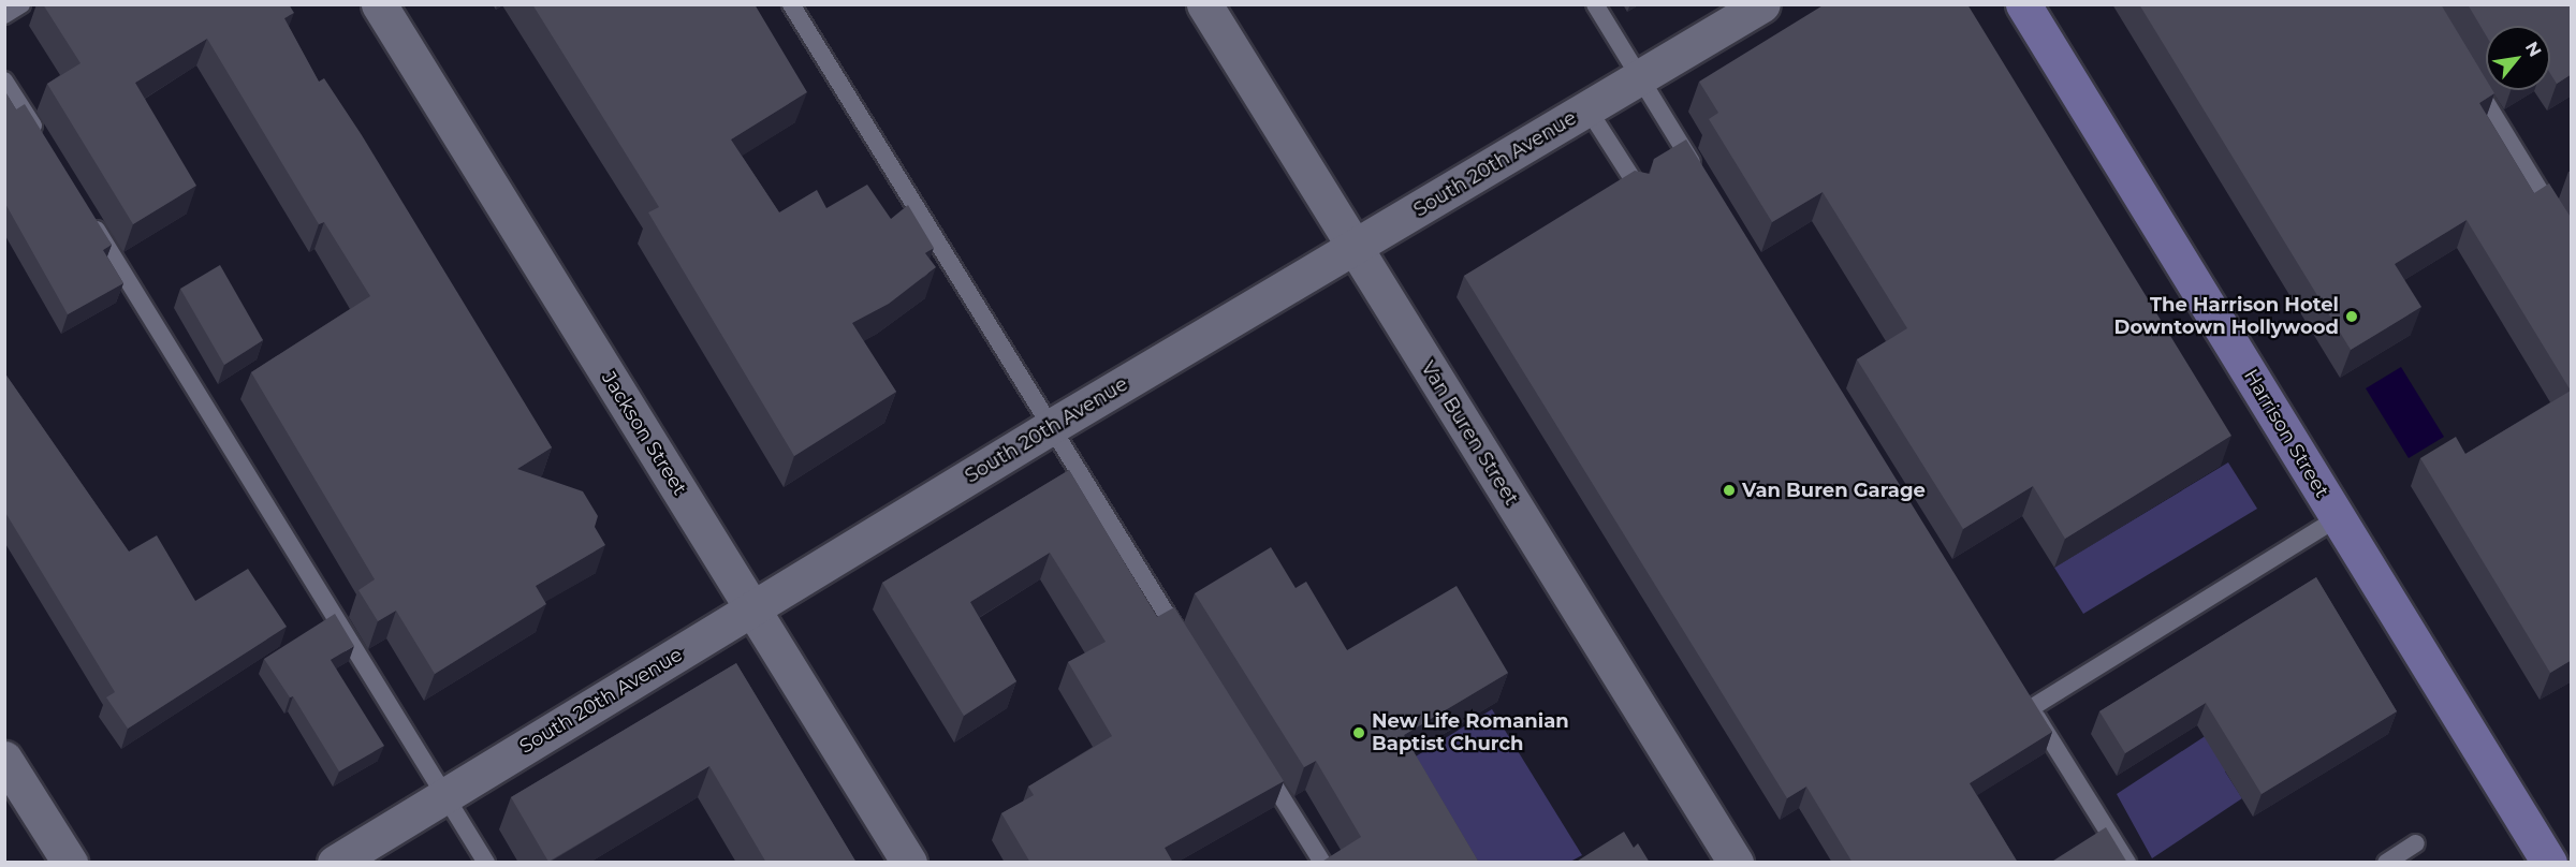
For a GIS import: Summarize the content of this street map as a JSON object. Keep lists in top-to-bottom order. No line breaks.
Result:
{"streets":{"main road":["Harrison Street"],"street":["South 20th Avenue","Jackson Street","Van Buren Street"]},"crossings":[["South 20th Avenue","Jackson Street"],["South 20th Avenue","Van Buren Street"]],"places":["The Harrison Hotel Downtown Hollywood","Van Buren Garage","New Life Romanian Baptist Church"],"north":"top right"}
